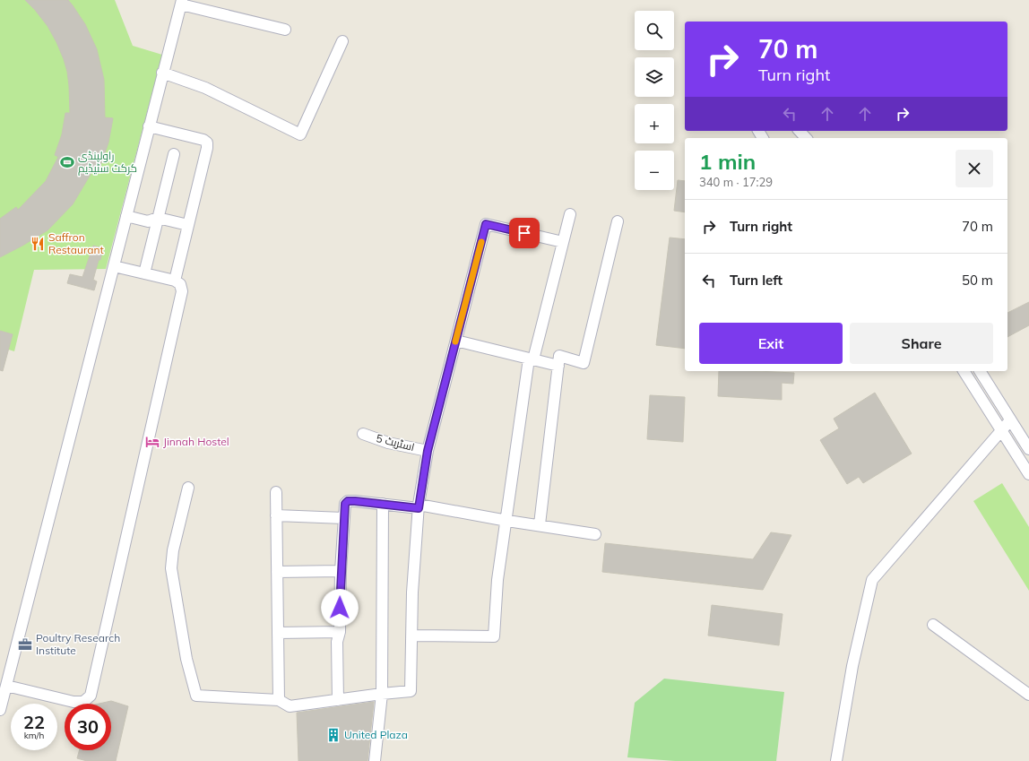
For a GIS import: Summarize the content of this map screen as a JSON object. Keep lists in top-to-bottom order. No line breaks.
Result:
{"streets":{"street":["اسٹریٹ 5"]},"places":{"sports":["راولپنڈی کرکٹ سٹیڈیم"],"restaurant":["Saffron Restaurant"],"hotel":["Jinnah Hostel"],"office":["Poultry Research Institute"],"building":["United Plaza"]},"page":{"map_buttons":["+","−"],"turn":["70 m","Turn right"],"heading":["1 min","340 m · 17:29"],"list":[{"name":"Turn right","value":"70 m"},{"name":"Turn left","value":"50 m"}],"buttons":["Exit","Share"],"speed":"22 km/h","limit":"30"}}
